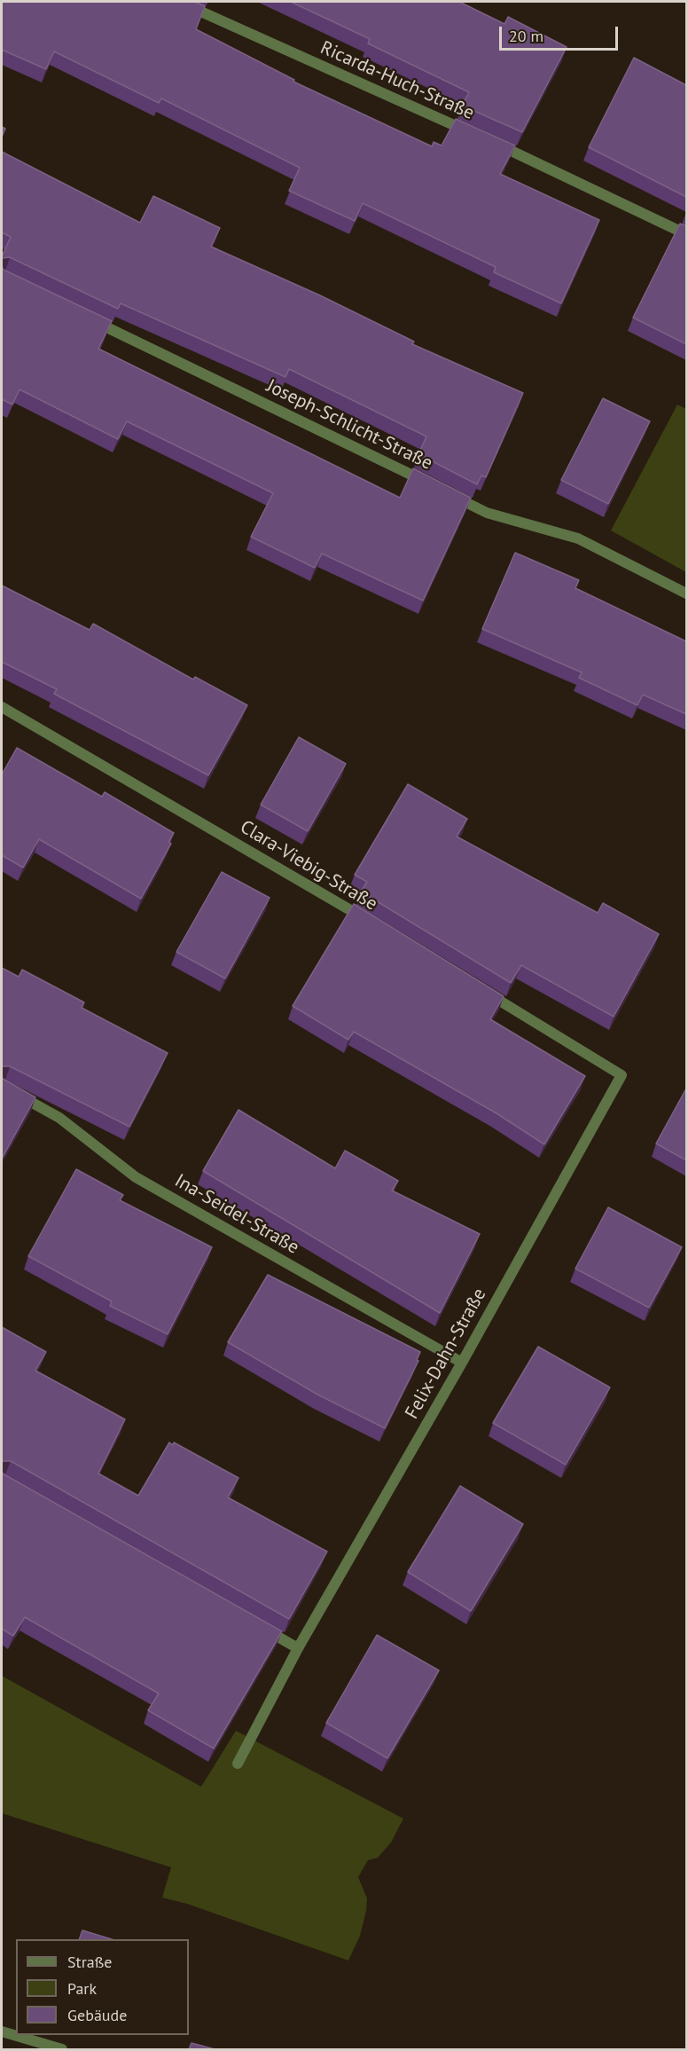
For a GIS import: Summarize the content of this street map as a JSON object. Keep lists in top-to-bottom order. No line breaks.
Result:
{"streets":{"street":["Ricarda-Huch-Straße","Joseph-Schlicht-Straße","Clara-Viebig-Straße","Ina-Seidel-Straße","Felix-Dahn-Straße"]},"crossings":[["Ina-Seidel-Straße","Felix-Dahn-Straße"]],"legend":["Straße","Park","Gebäude"],"scale_bar":"20 m"}
